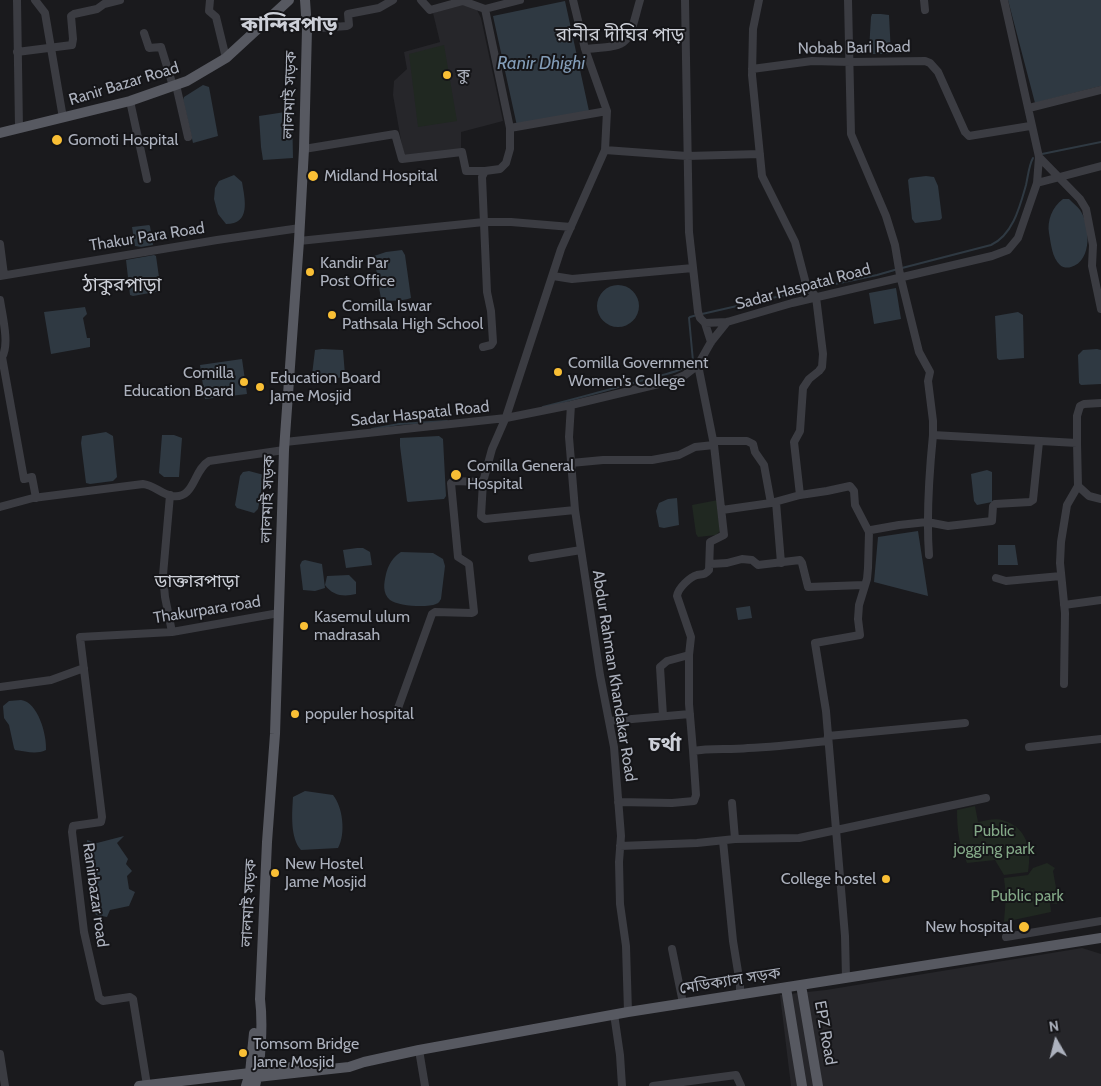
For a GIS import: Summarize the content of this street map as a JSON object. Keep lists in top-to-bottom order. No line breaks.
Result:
{"streets":{"main road":["Ranir Bazar Road","লালমাই সড়ক","মেডিক্যাল সড়ক","EPZ Road"],"street":["Nobab Bari Road","Thakur Para Road","Sadar Haspatal Road","Thakurpara road","Abdur Rahman Khandakar Road","Ranirbazar road"]},"crossings":[["লালমাই সড়ক","Thakur Para Road"],["লালমাই সড়ক","Sadar Haspatal Road"],["লালমাই সড়ক","Thakurpara road"],["লালমাই সড়ক","মেডিক্যাল সড়ক"],["Sadar Haspatal Road","Abdur Rahman Khandakar Road"],["Thakurpara road","Ranirbazar road"],["Abdur Rahman Khandakar Road","মেডিক্যাল সড়ক"],["মেডিক্যাল সড়ক","EPZ Road"]],"districts":["কান্দিরপাড়","রানীর দীঘির পাড়","ঠাকুরপাড়া","ডাক্তারপাড়া","চর্থা"],"water":["Ranir Dhighi"],"parks":["Public jogging park","Public park"],"places":["কু","Gomoti Hospital","Midland Hospital","Kandir Par Post Office","Comilla Iswar Pathsala High School","Comilla Government Women's College","Comilla Education Board","Education Board Jame Mosjid","Comilla General Hospital","Kasemul ulum madrasah","populer hospital","New Hostel Jame Mosjid","College hostel","New hospital","Tomsom Bridge Jame Mosjid"],"north":"top"}
